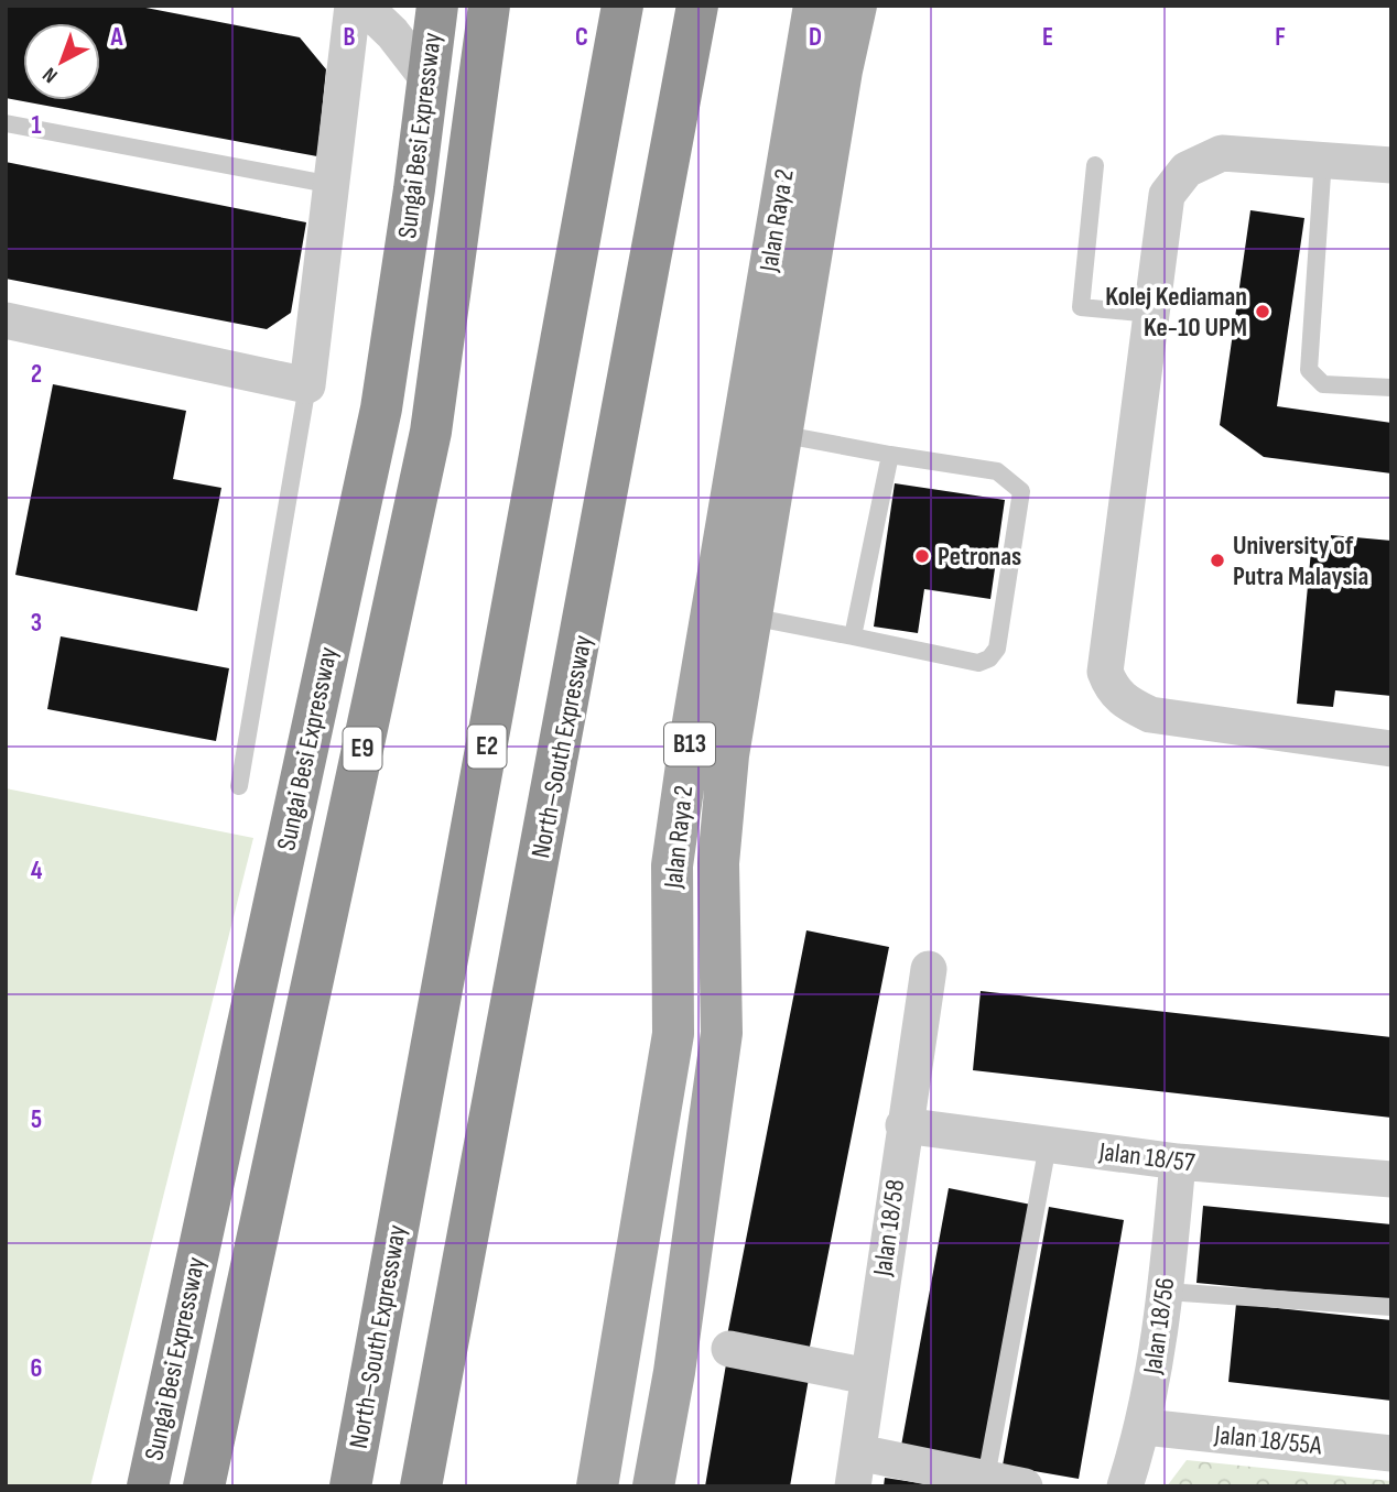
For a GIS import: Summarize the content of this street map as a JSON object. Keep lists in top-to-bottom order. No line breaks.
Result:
{"streets":{"highway":["Sungai Besi Expressway","E2","North–South Expressway","E9"],"main road":["Jalan Raya 2","B13"],"street":["Jalan 18/57","Jalan 18/58","Jalan 18/56","Jalan 18/55A"]},"crossings":[["Jalan 18/57","Jalan 18/58"],["Jalan 18/57","Jalan 18/56"],["Jalan 18/56","Jalan 18/55A"]],"places":["Kolej Kediaman Ke-10 UPM","Petronas","University of Putra Malaysia"],"north":"bottom left","grid":{"columns":["A","B","C","D","E","F"],"rows":["1","2","3","4","5","6"]}}
